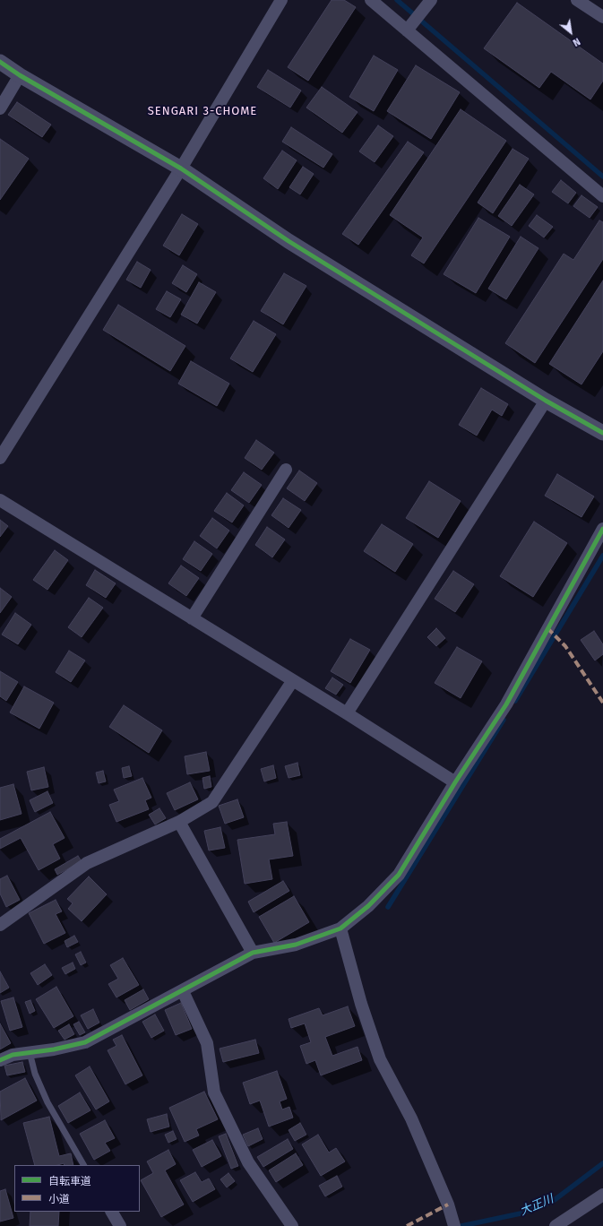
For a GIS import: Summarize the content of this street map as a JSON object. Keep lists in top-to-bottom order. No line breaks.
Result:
{"districts":["SENGARI 3-CHOME"],"water":["大正川"],"legend":["自転車道","小道"],"north":"bottom right"}
